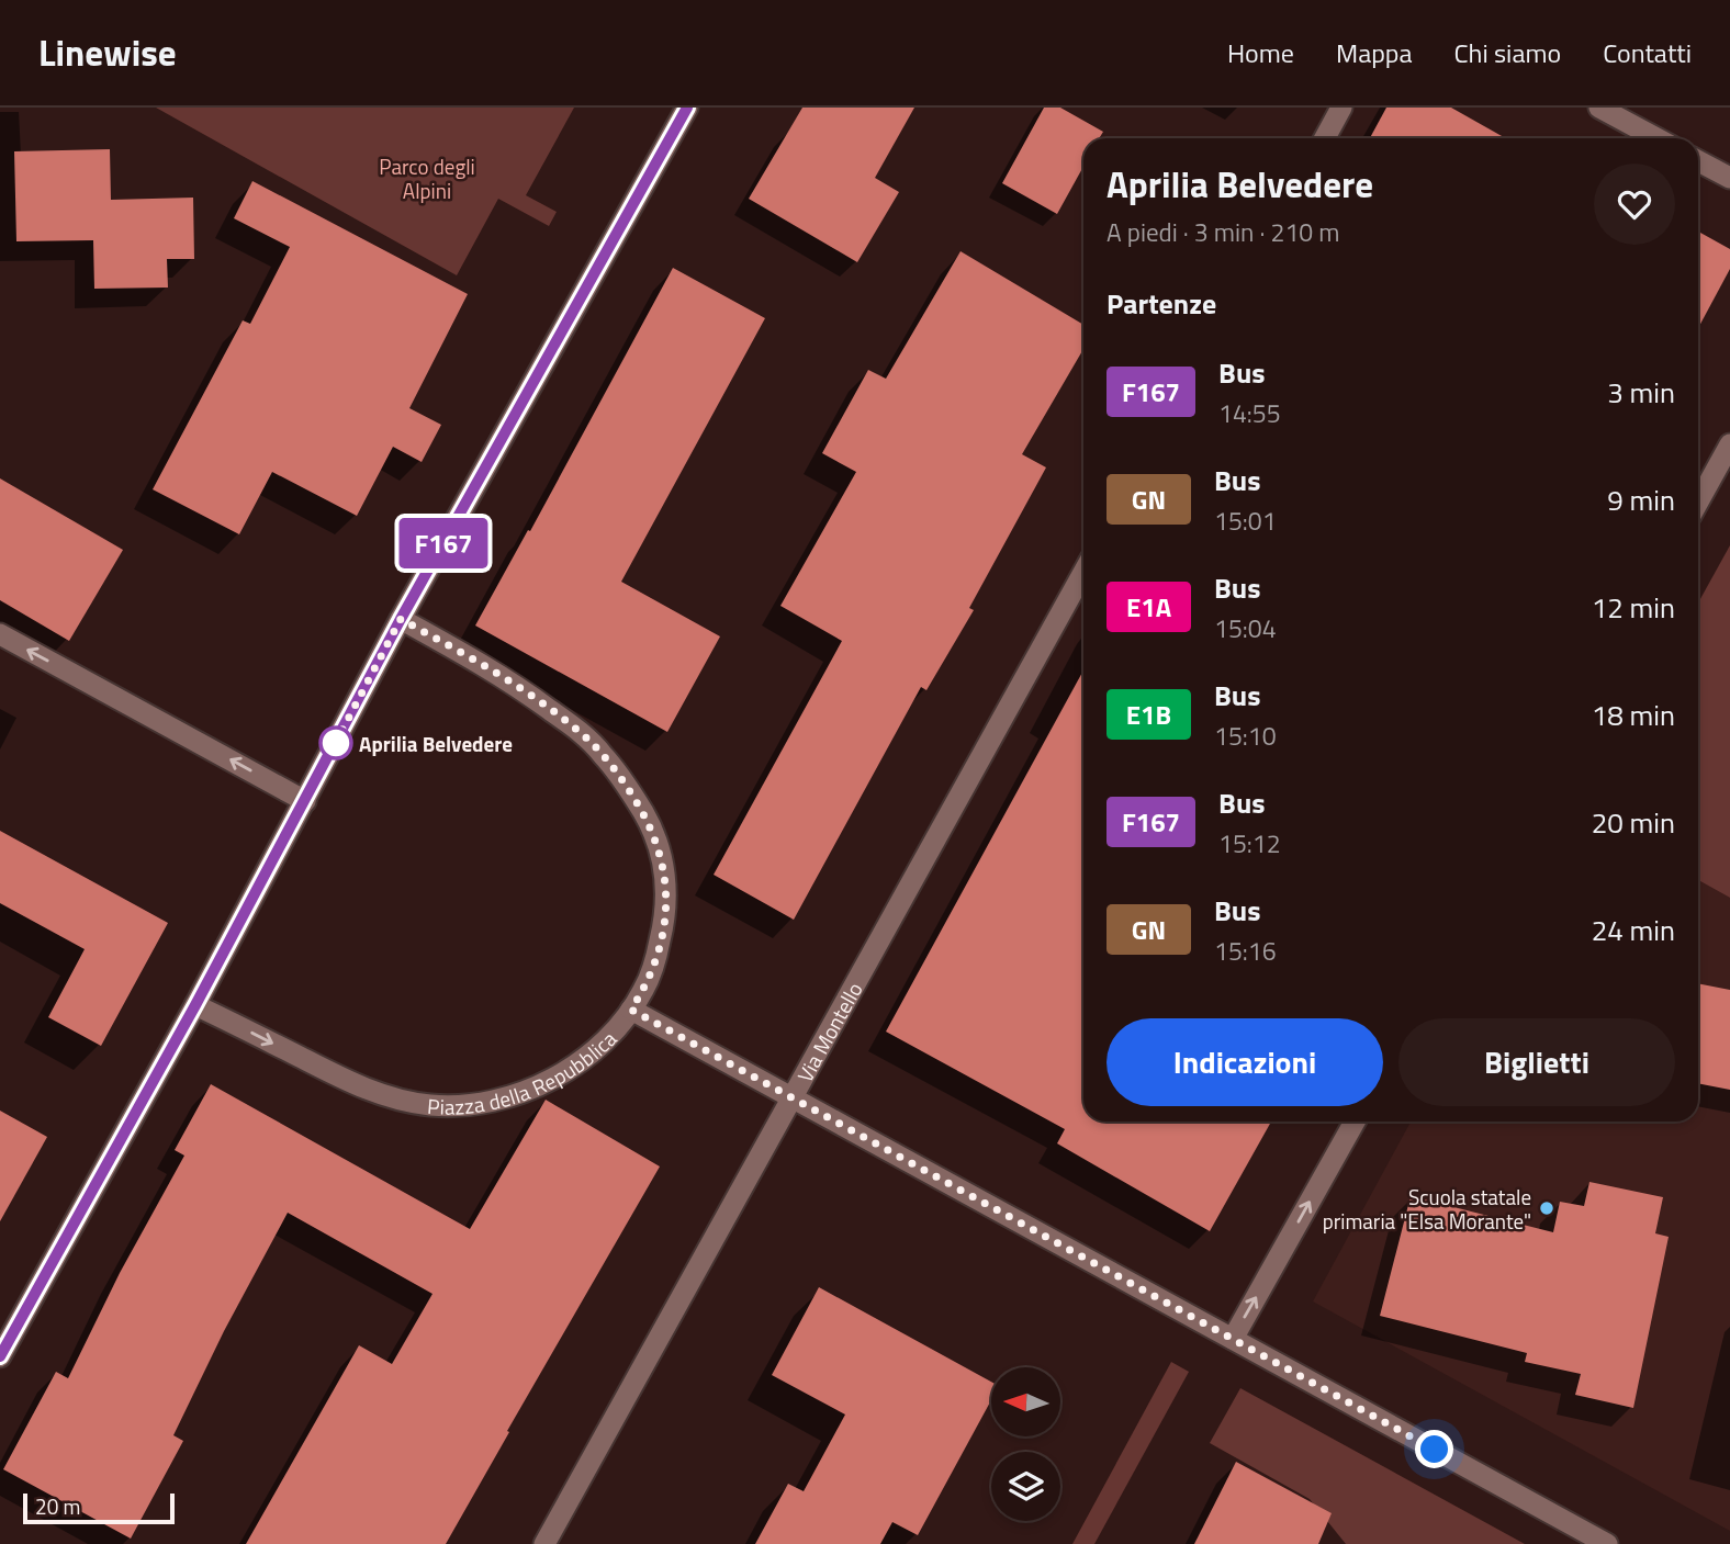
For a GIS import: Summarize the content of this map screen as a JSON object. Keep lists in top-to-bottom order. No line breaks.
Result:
{"streets":{"street":["Via Montello","Piazza della Repubblica"]},"one_way":["Piazza della Repubblica"],"parks":["Parco degli Alpini"],"places":["Aprilia Belvedere","Scuola statale primaria \"Elsa Morante\""],"lines":["bus line F167"],"scale_bar":"20 m","north":"left","page":{"header":"Linewise","nav":["Home","Mappa","Chi siamo","Contatti"],"on_map":"F167","heading":[["Aprilia Belvedere","A piedi · 3 min · 210 m"],"Partenze"],"list":[{"mark":"F167","name":"Bus","note":"14:55","value":"3 min"},{"mark":"GN","name":"Bus","note":"15:01","value":"9 min"},{"mark":"E1A","name":"Bus","note":"15:04","value":"12 min"},{"mark":"E1B","name":"Bus","note":"15:10","value":"18 min"},{"mark":"F167","name":"Bus","note":"15:12","value":"20 min"},{"mark":"GN","name":"Bus","note":"15:16","value":"24 min"}],"buttons":["Indicazioni","Biglietti"],"scale":"20 m"}}
